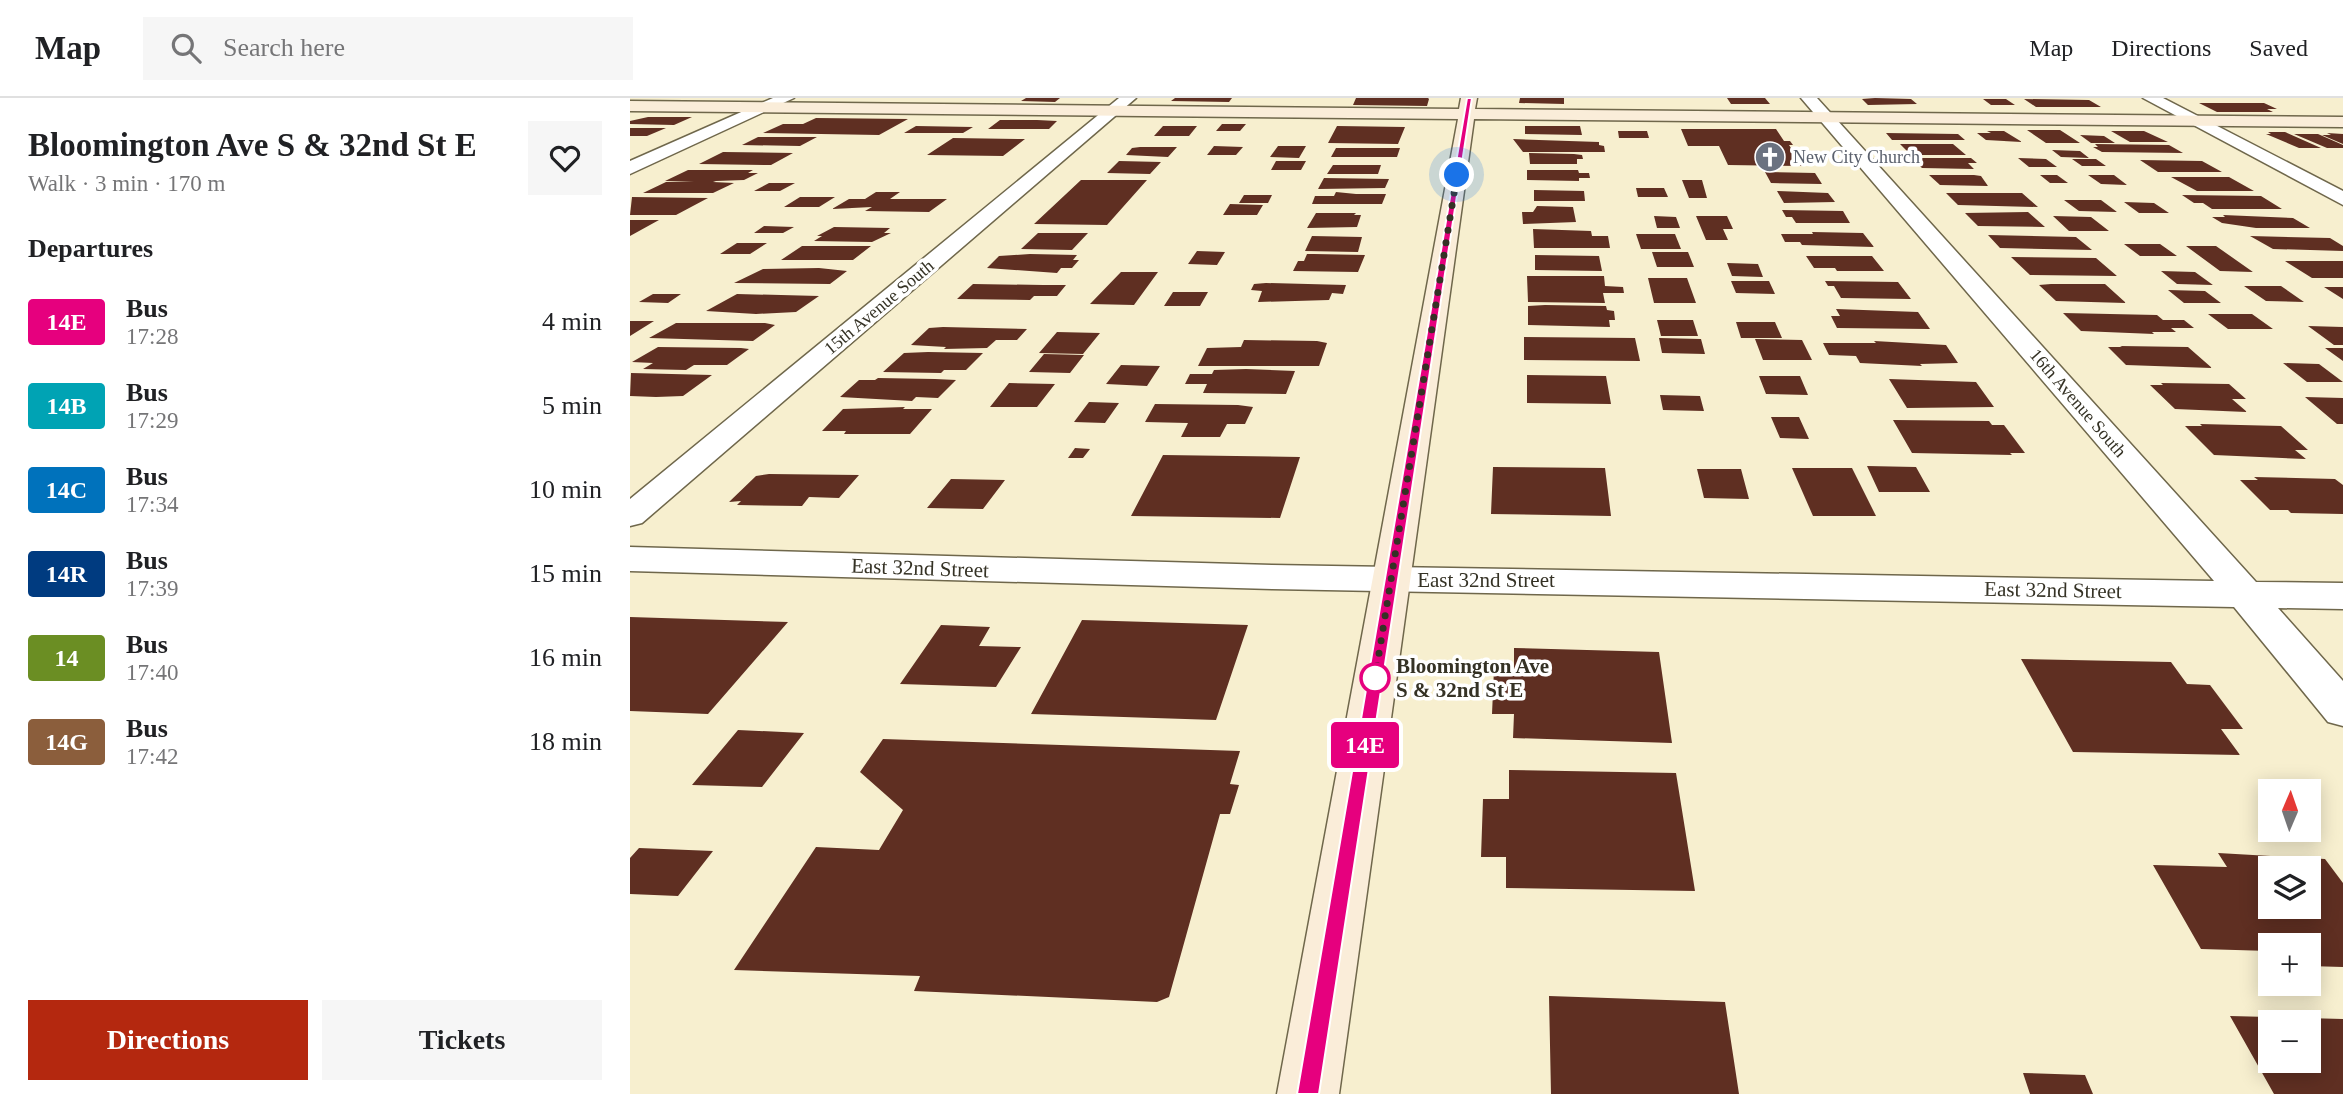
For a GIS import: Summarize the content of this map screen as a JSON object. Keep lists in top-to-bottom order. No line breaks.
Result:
{"streets":{"street":["15th Avenue South","16th Avenue South","East 32nd Street"]},"crossings":[["16th Avenue South","East 32nd Street"]],"places":{"church":["New City Church"],"other":["Bloomington Ave S & 32nd St E"]},"lines":["bus line 14E"],"north":"top","page":{"header":"Map","search":"Search here","nav":["Map","Directions","Saved"],"heading":[["Bloomington Ave S & 32nd St E","Walk · 3 min · 170 m"],"Departures"],"on_map":"14E","list":[{"mark":"14E","name":"Bus","note":"17:28","value":"4 min"},{"mark":"14B","name":"Bus","note":"17:29","value":"5 min"},{"mark":"14C","name":"Bus","note":"17:34","value":"10 min"},{"mark":"14R","name":"Bus","note":"17:39","value":"15 min"},{"mark":"14","name":"Bus","note":"17:40","value":"16 min"},{"mark":"14G","name":"Bus","note":"17:42","value":"18 min"}],"map_buttons":["+","−"],"buttons":["Directions","Tickets"]}}
